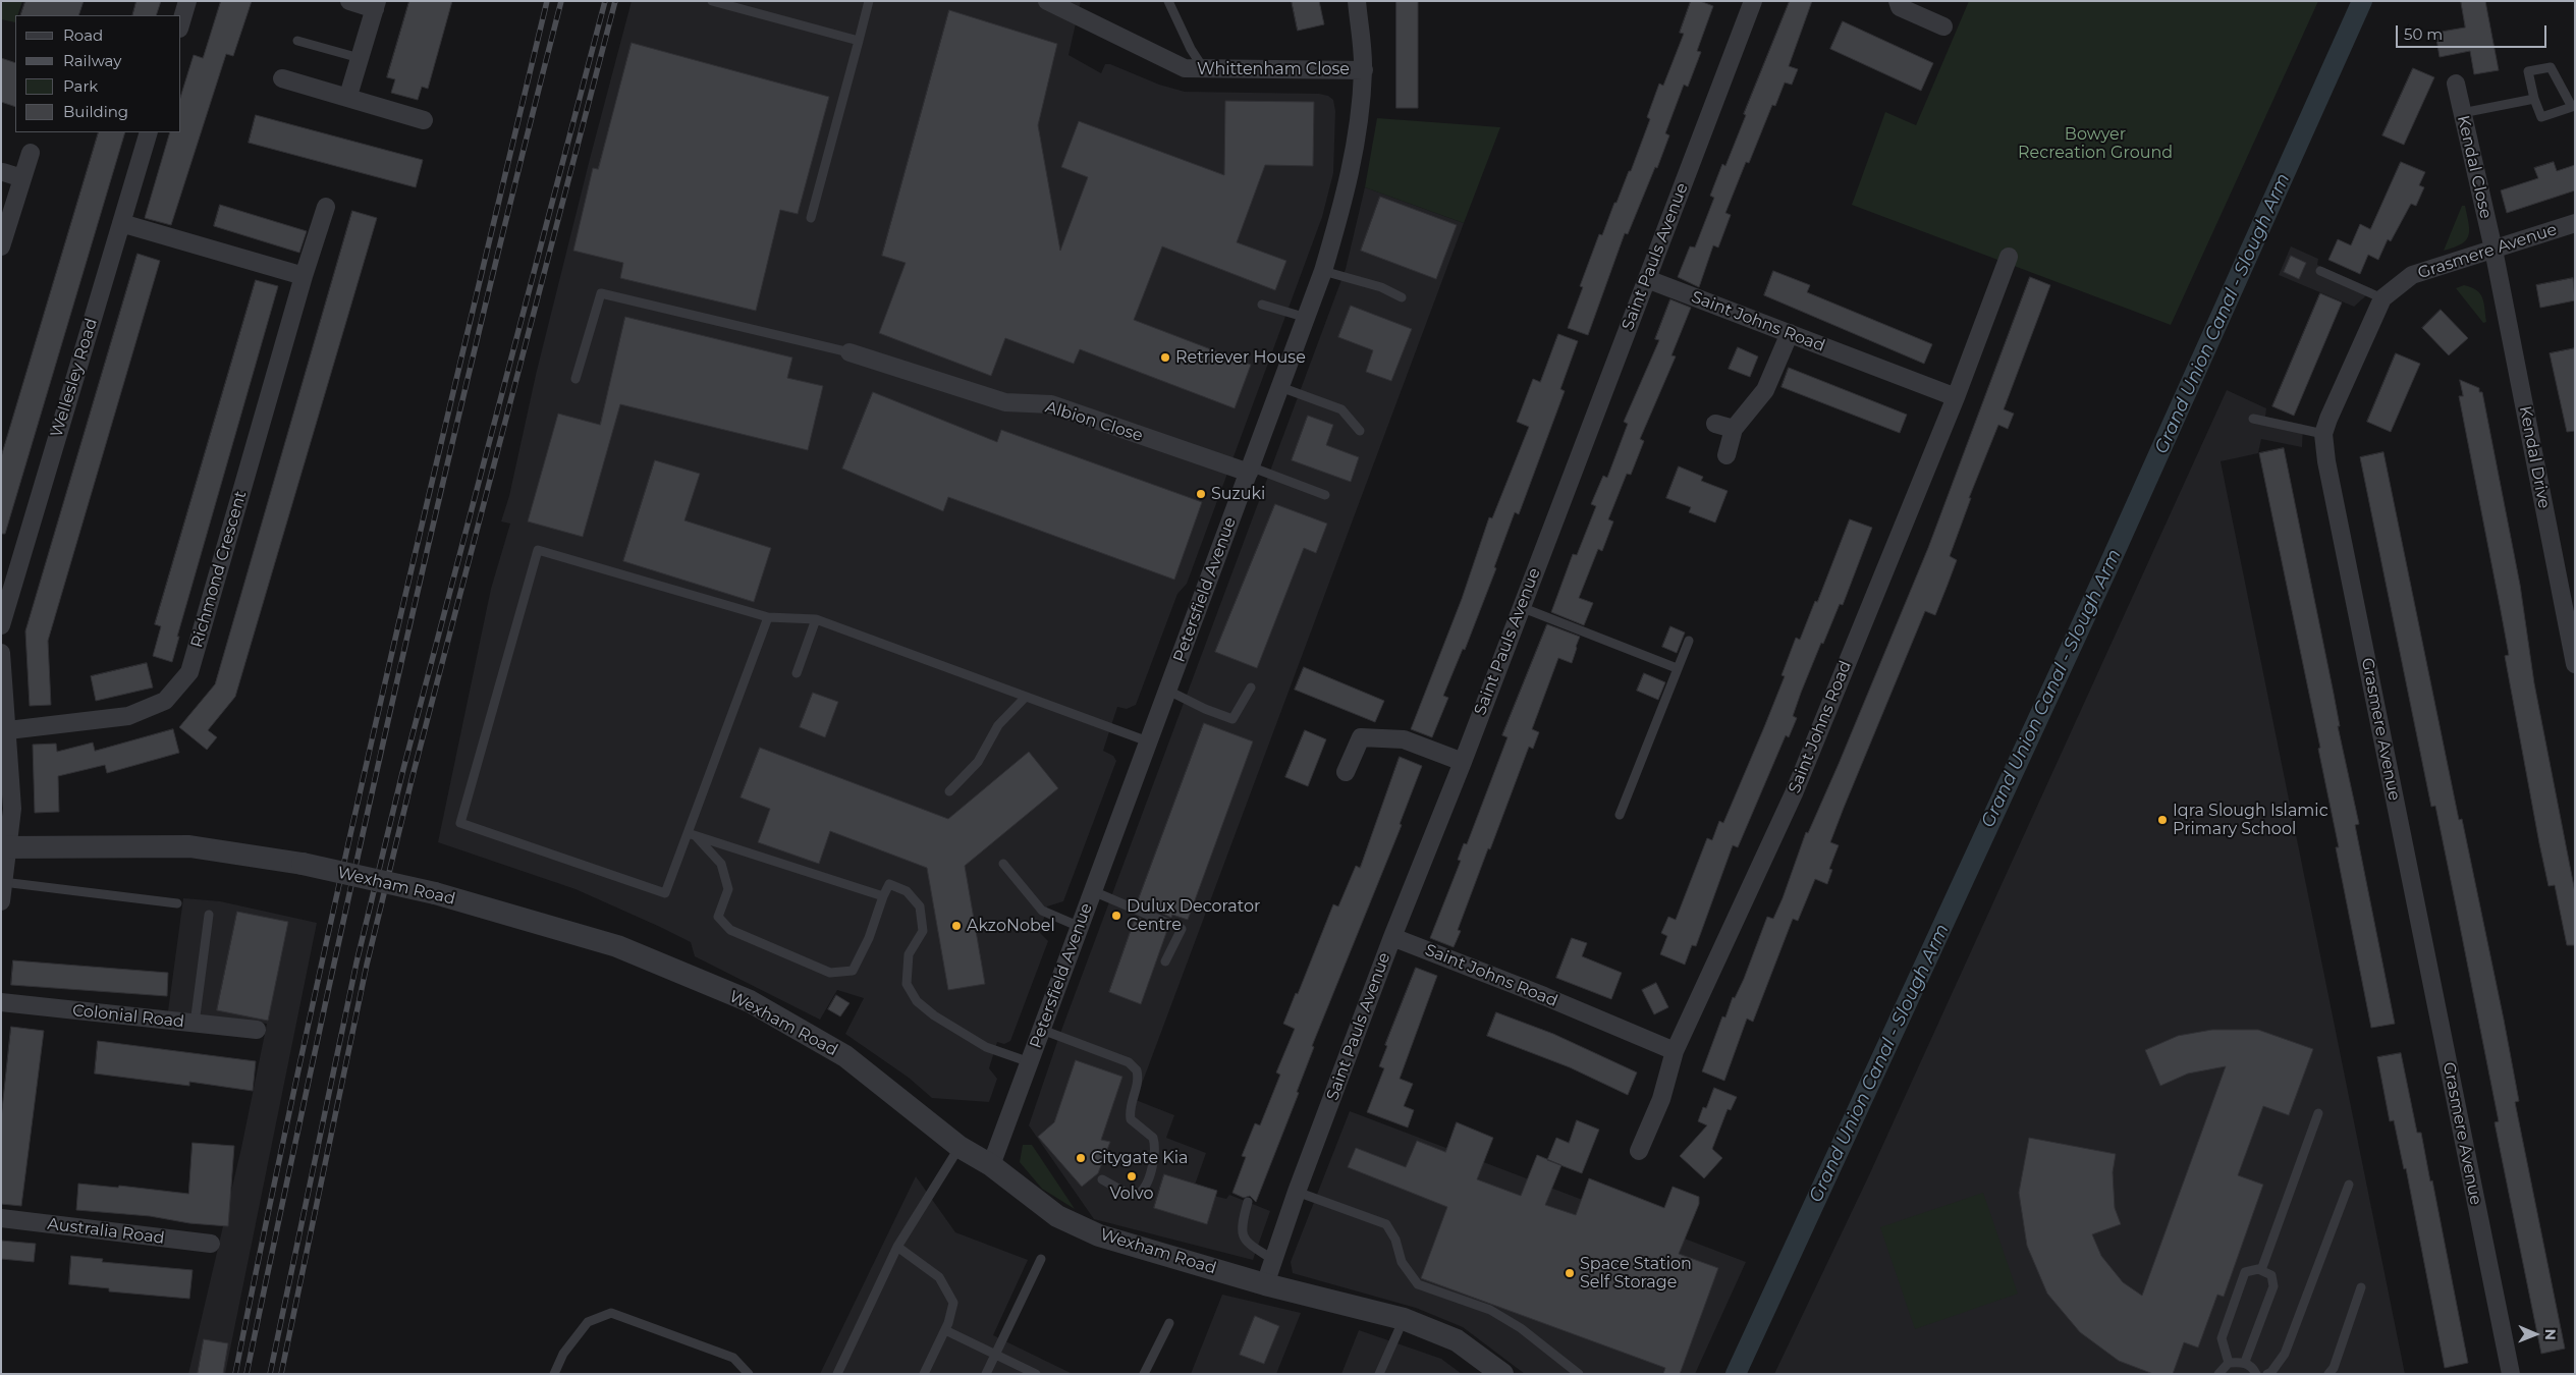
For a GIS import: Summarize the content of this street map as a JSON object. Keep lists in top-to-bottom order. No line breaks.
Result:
{"streets":{"street":["Whittenham Close","Kendal Close","Grasmere Avenue","Saint Pauls Avenue","Saint Johns Road","Wellesley Road","Albion Close","Kendal Drive","Richmond Crescent","Petersfield Avenue","Wexham Road","Colonial Road","Australia Road"]},"crossings":[["Whittenham Close","Petersfield Avenue"],["Kendal Close","Grasmere Avenue"],["Kendal Close","Kendal Drive"],["Grasmere Avenue","Kendal Drive"],["Saint Pauls Avenue","Saint Johns Road"],["Saint Pauls Avenue","Wexham Road"],["Albion Close","Petersfield Avenue"],["Petersfield Avenue","Wexham Road"]],"water":["Grand Union Canal - Slough Arm"],"parks":["Bowyer Recreation Ground"],"places":["Retriever House","Suzuki","Iqra Slough Islamic Primary School","Dulux Decorator Centre","AkzoNobel","Citygate Kia","Volvo","Space Station Self Storage"],"legend":["Road","Railway","Park","Building"],"scale_bar":"50 m","north":"right"}
